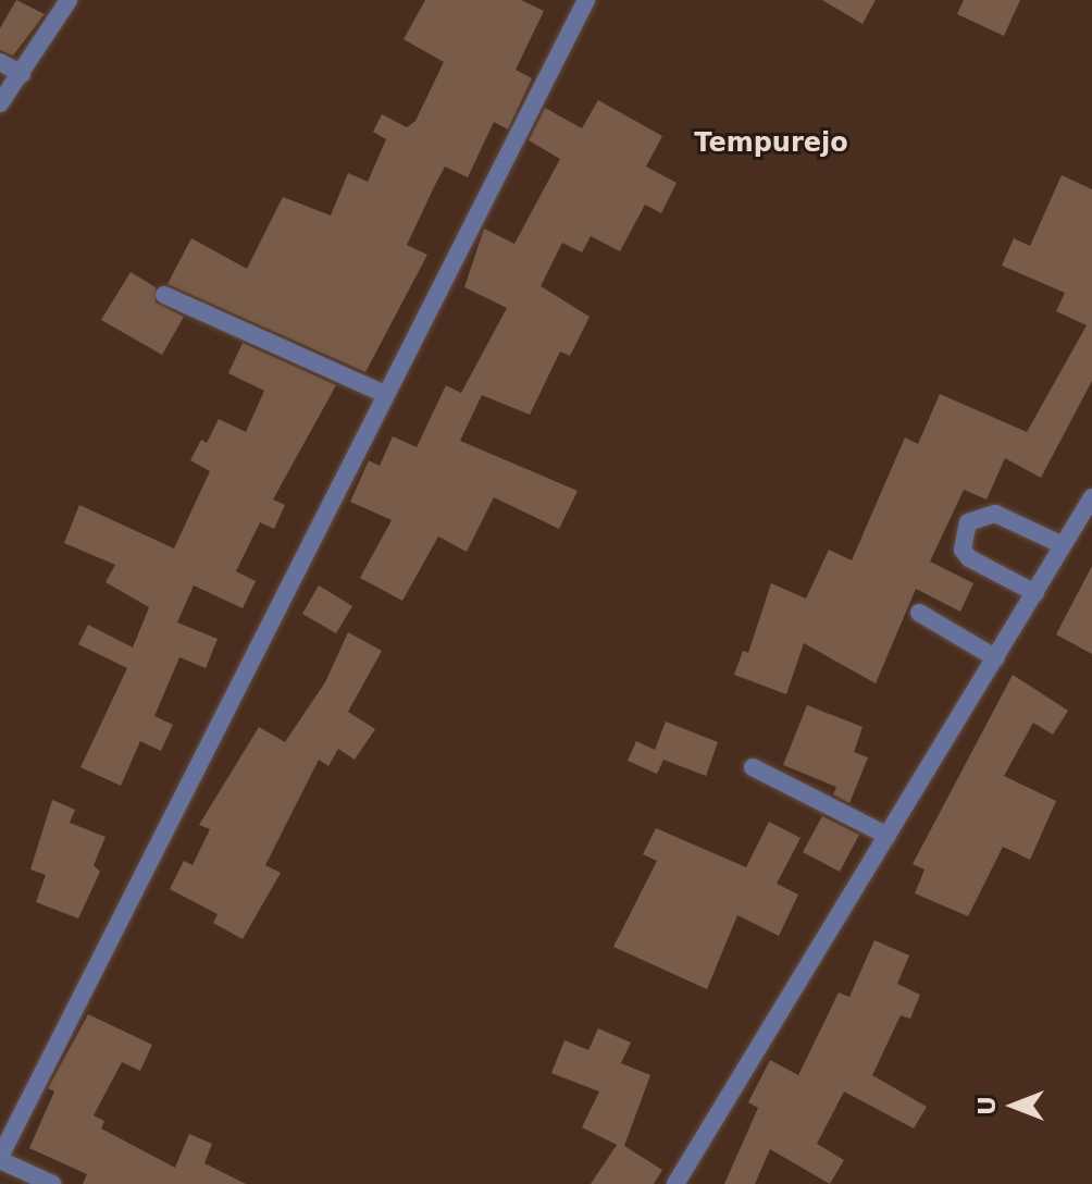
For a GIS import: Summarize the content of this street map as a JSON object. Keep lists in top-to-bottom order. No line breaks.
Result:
{"districts":["Tempurejo"],"north":"left"}
